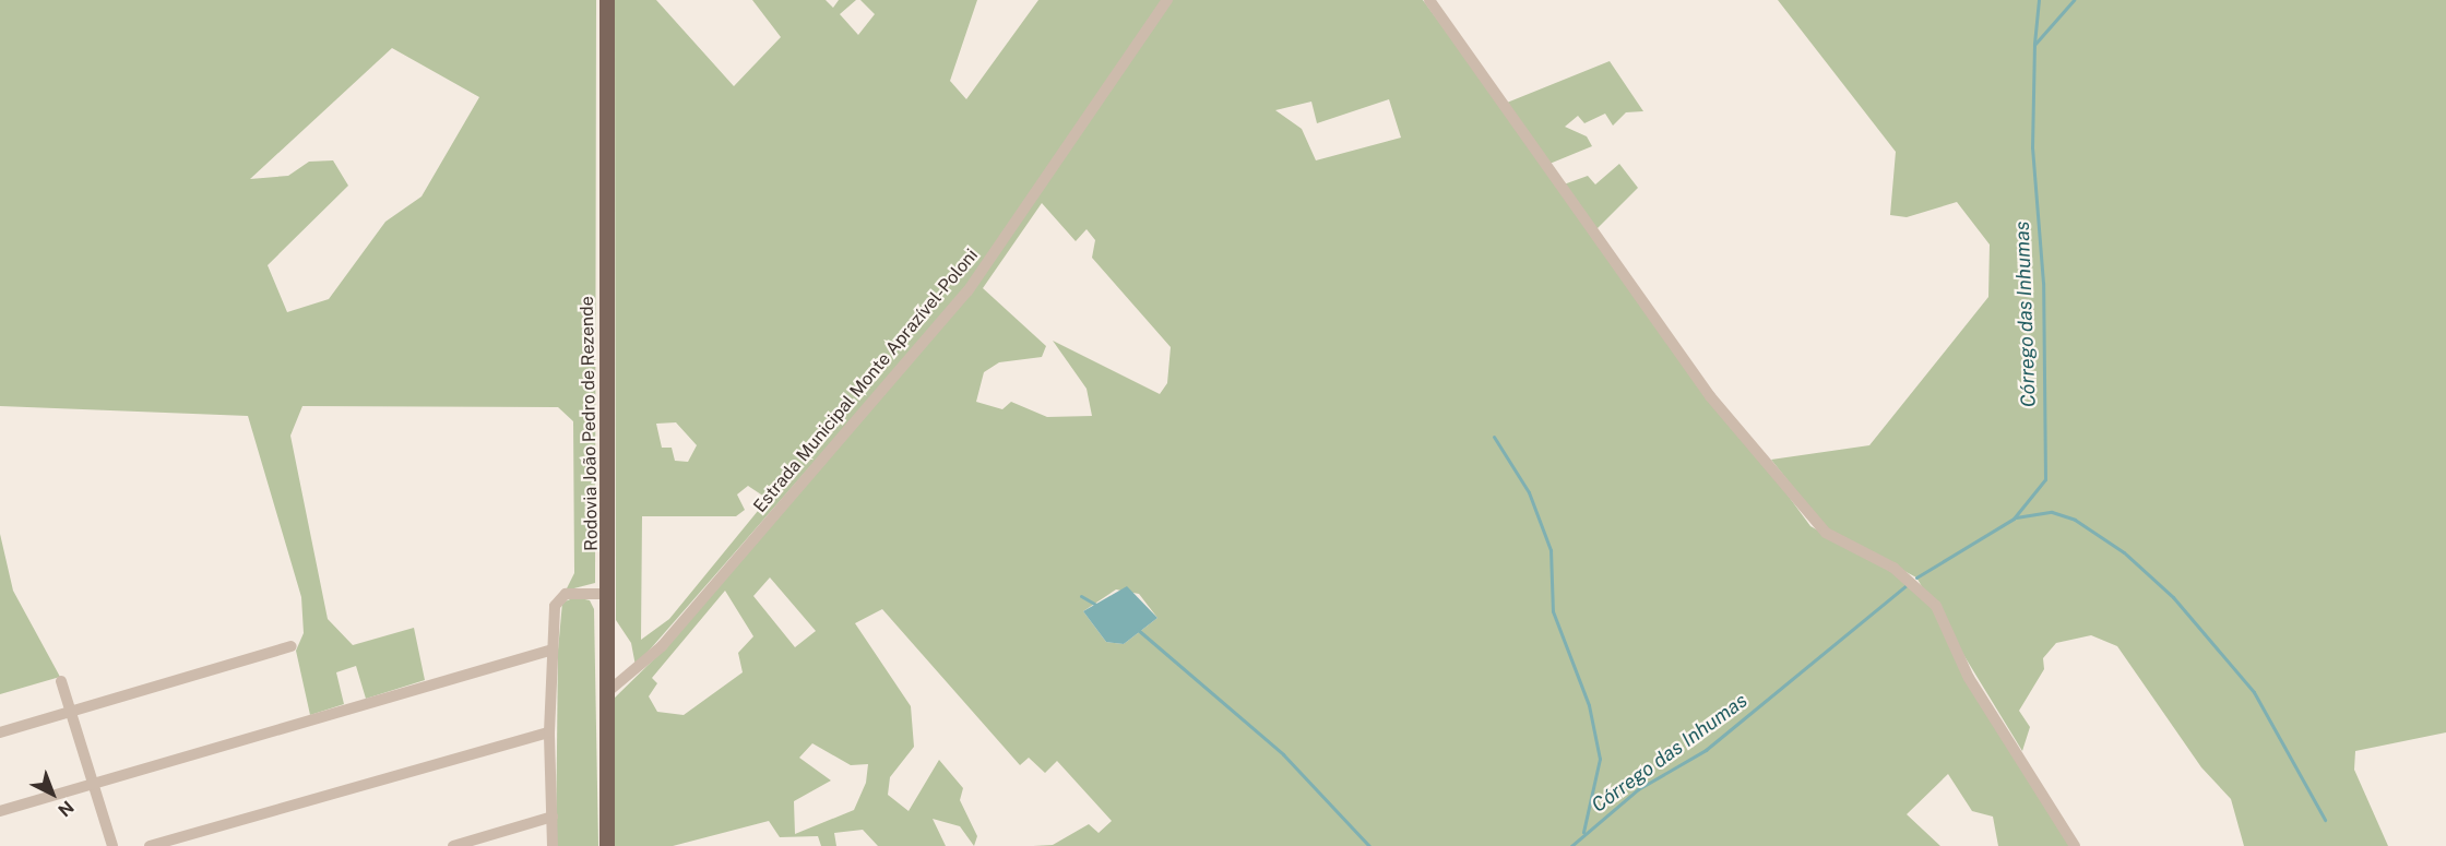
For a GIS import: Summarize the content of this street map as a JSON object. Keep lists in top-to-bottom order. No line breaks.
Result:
{"streets":{"main road":["Rodovia João Pedro de Rezende"],"street":["Estrada Municipal Monte Aprazível-Poloni"]},"crossings":[["Estrada Municipal Monte Aprazível-Poloni","Rodovia João Pedro de Rezende"]],"water":["Córrego das Inhumas"],"north":"bottom right"}
